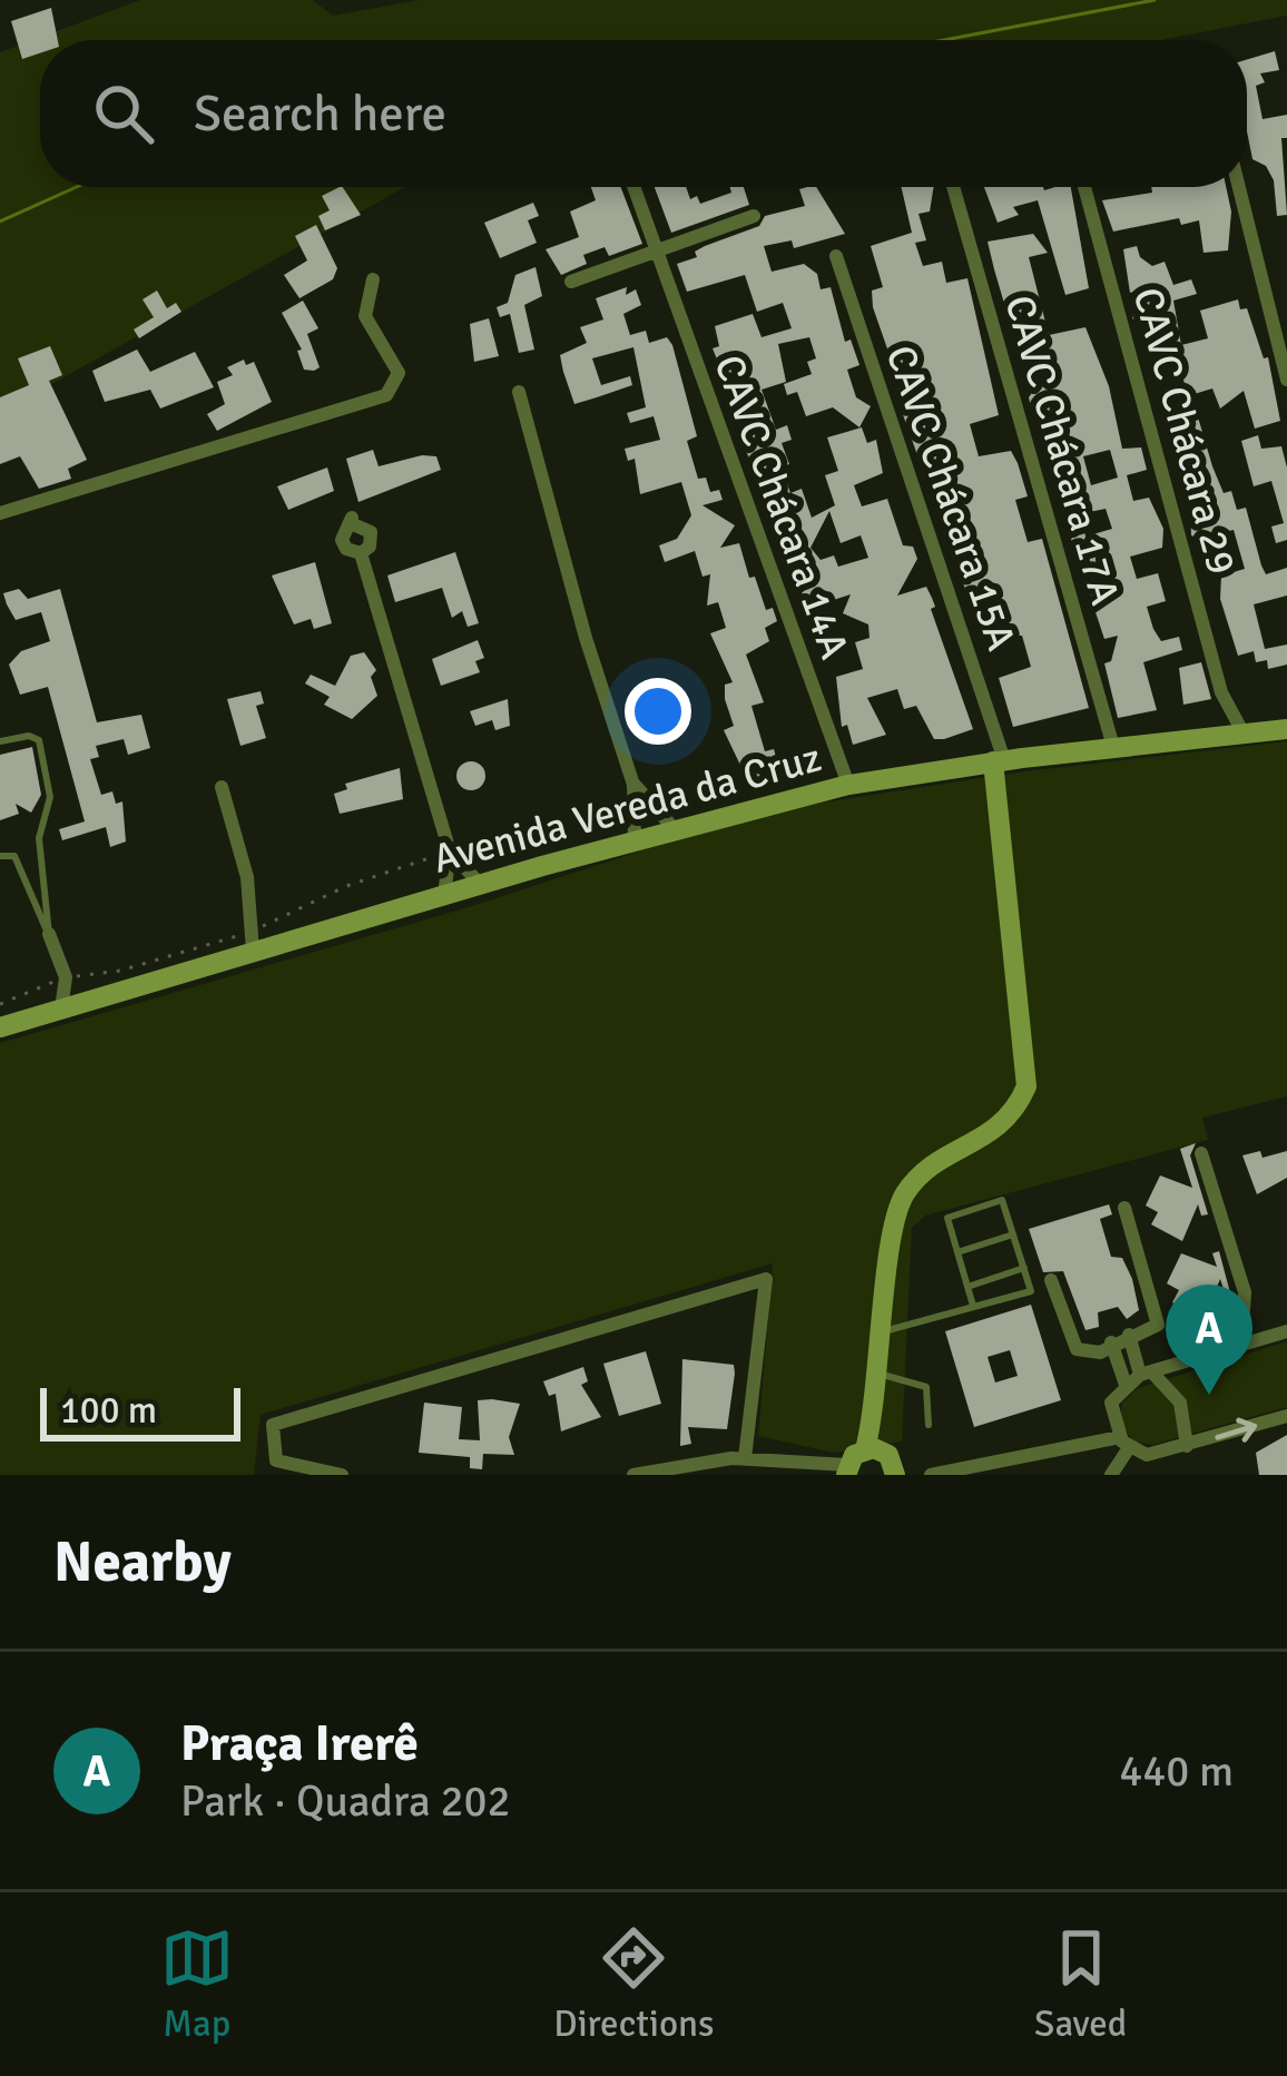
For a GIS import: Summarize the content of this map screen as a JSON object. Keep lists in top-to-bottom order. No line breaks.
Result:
{"streets":{"street":["CAVC Chácara 29","CAVC Chácara 17A","CAVC Chácara 15A","CAVC Chácara 14A","Avenida Vereda da Cruz"]},"crossings":[["CAVC Chácara 15A","Avenida Vereda da Cruz"],["CAVC Chácara 14A","Avenida Vereda da Cruz"]],"scale_bar":"100 m","page":{"search":"Search here","pins":"A","scale":"100 m","heading":"Nearby","list":[{"mark":"A","name":"Praça Irerê","note":"Park · Quadra 202","value":"440 m"}],"nav":["Map","Directions","Saved"]}}
